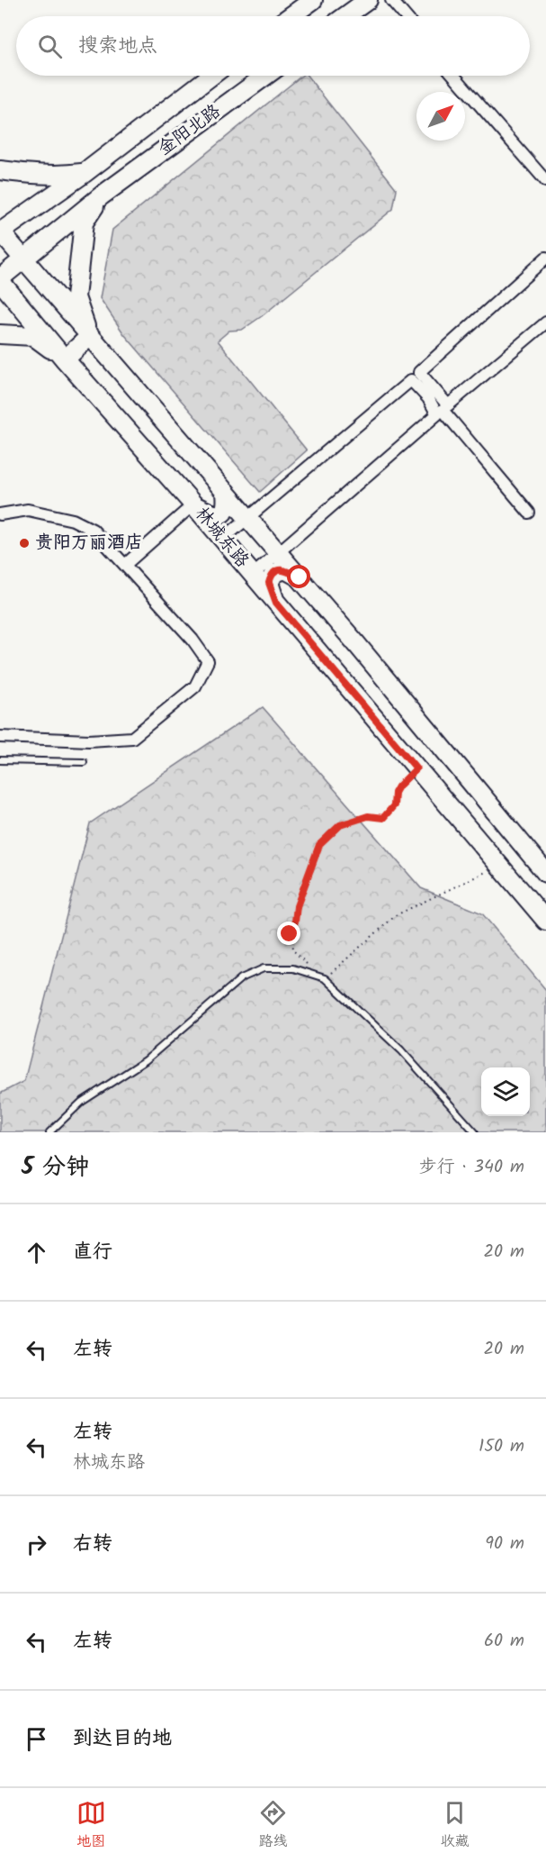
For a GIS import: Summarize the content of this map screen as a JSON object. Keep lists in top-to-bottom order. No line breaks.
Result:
{"streets":{"main road":["金阳北路","林城东路"]},"crossings":[["金阳北路","林城东路"]],"places":["贵阳万丽酒店"],"north":"top right","page":{"search":"搜索地点","heading":["5 分钟","步行 · 340 m"],"list":[["直行","20 m"],["左转","20 m"],["左转","林城东路","150 m"],["右转","90 m"],["左转","60 m"],"到达目的地"],"nav":["地图","路线","收藏"]}}
